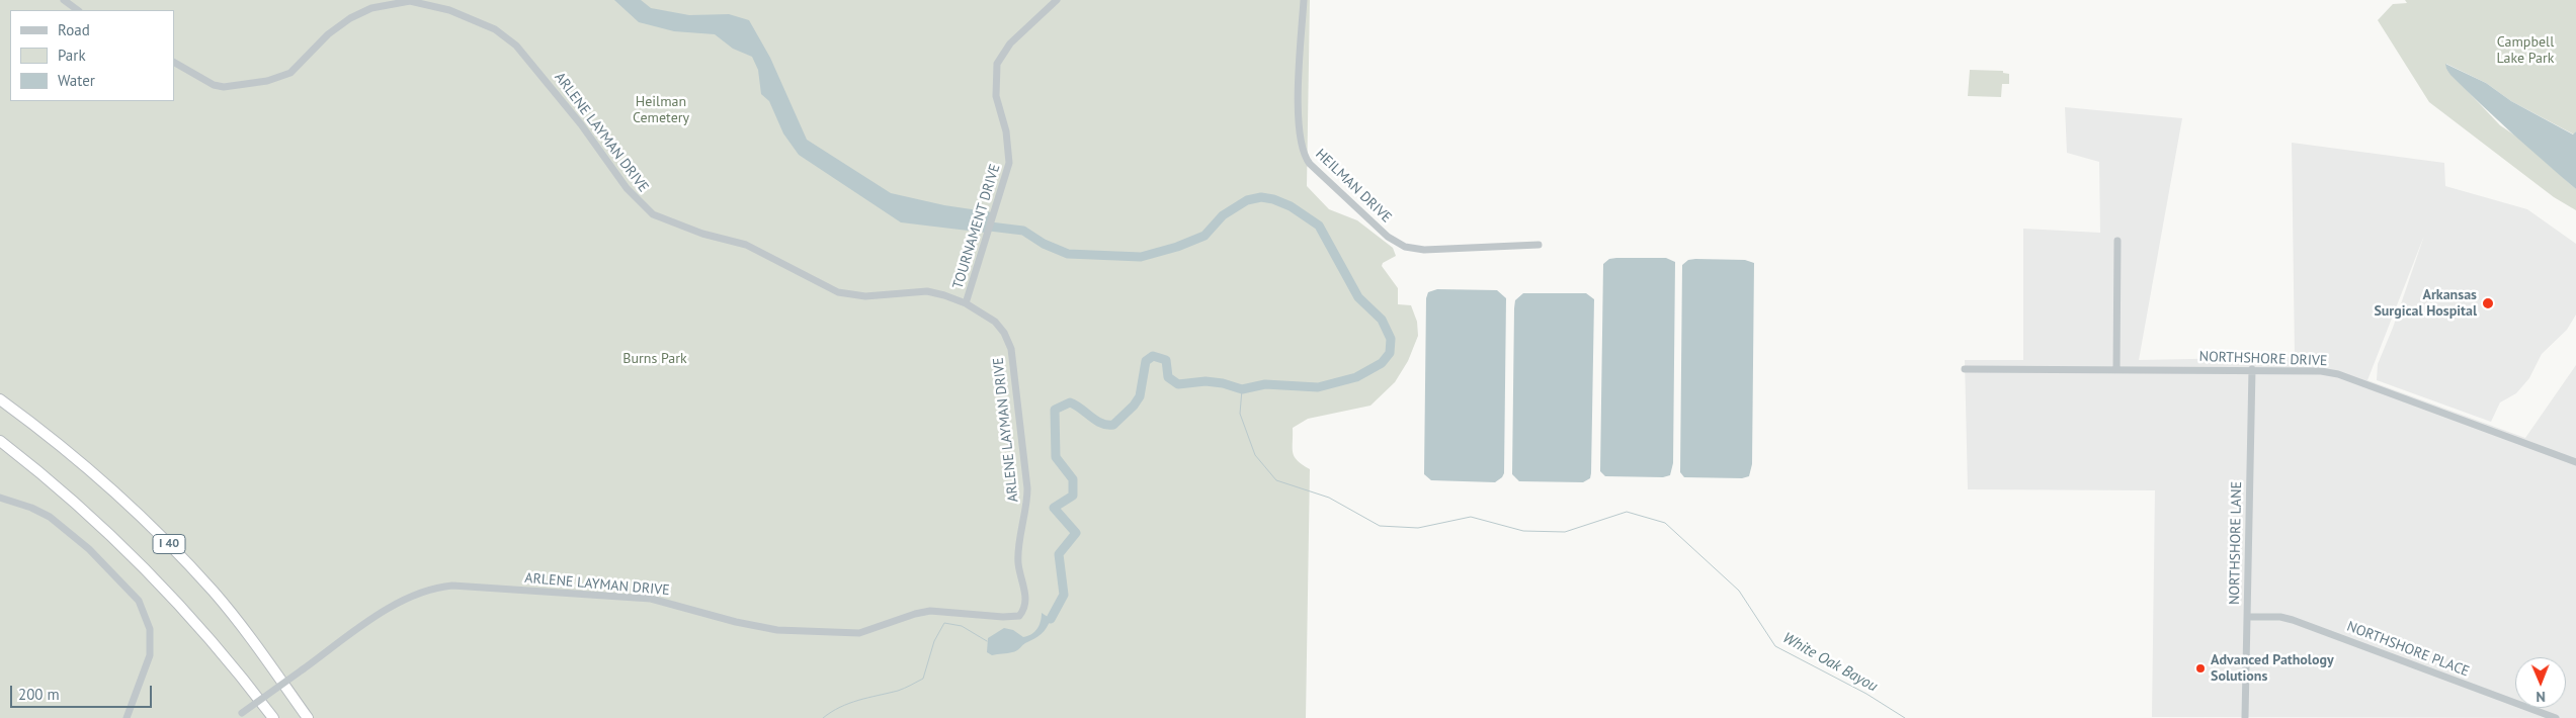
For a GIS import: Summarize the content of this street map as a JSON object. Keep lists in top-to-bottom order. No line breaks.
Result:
{"streets":{"highway":["I 40"],"street":["ARLENE LAYMAN DRIVE","HEILMAN DRIVE","TOURNAMENT DRIVE","NORTHSHORE DRIVE","NORTHSHORE LANE","NORTHSHORE PLACE"]},"crossings":[["ARLENE LAYMAN DRIVE","TOURNAMENT DRIVE"],["NORTHSHORE DRIVE","NORTHSHORE LANE"],["NORTHSHORE LANE","NORTHSHORE PLACE"]],"water":["White Oak Bayou"],"parks":["Campbell Lake Park","Heilman Cemetery","Burns Park"],"places":["Arkansas Surgical Hospital","Advanced Pathology Solutions"],"legend":["Road","Park","Water"],"scale_bar":"200 m","north":"bottom"}
